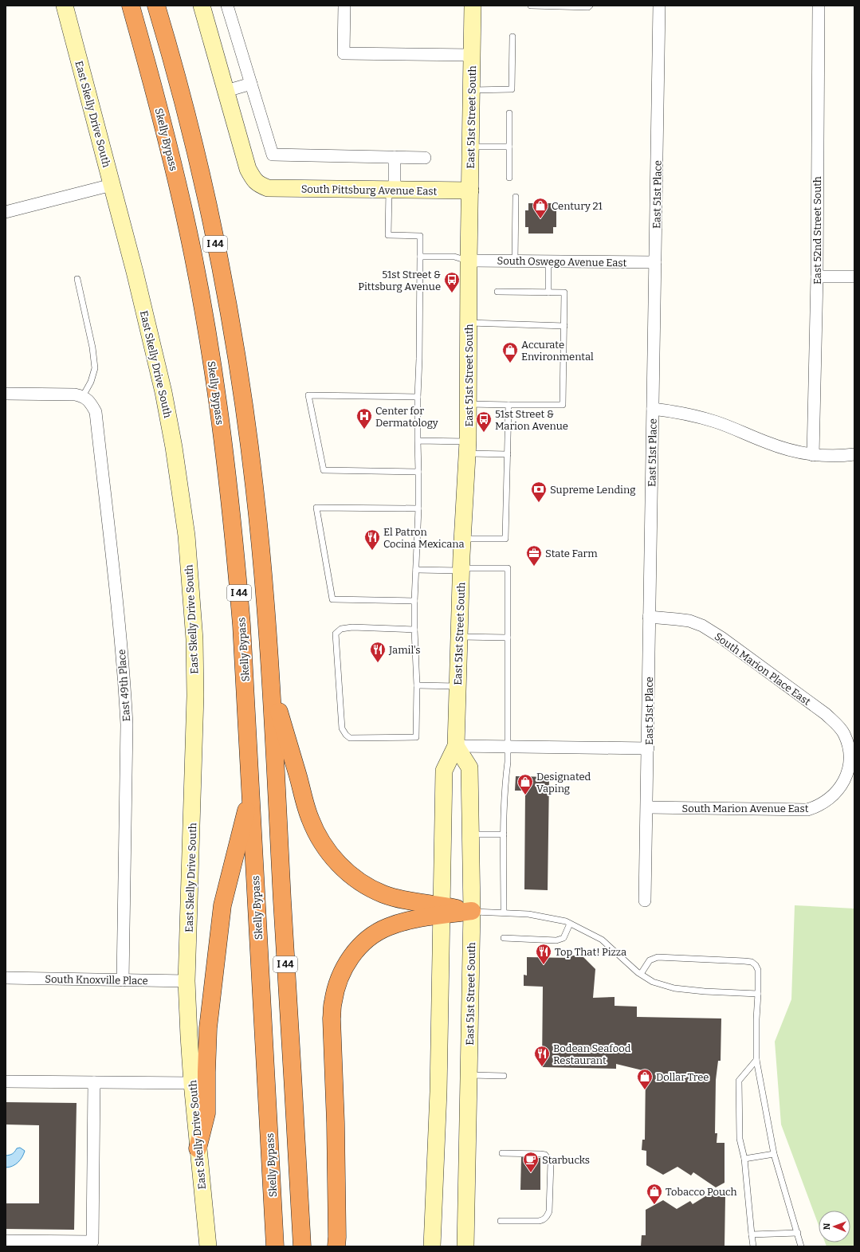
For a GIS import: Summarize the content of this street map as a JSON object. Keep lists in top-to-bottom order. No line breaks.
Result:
{"streets":{"highway":["Skelly Bypass","I 44"],"main road":["East Skelly Drive South","East 51st Street South","South Pittsburg Avenue East"],"street":["East 51st Place","East 52nd Street South","South Oswego Avenue East","South Marion Place East","East 49th Place","South Marion Avenue East","South Knoxville Place"]},"crossings":[["East Skelly Drive South","South Knoxville Place"],["East 51st Street South","South Pittsburg Avenue East"],["East 51st Street South","South Oswego Avenue East"],["East 51st Place","South Oswego Avenue East"],["East 51st Place","South Marion Place East"],["East 51st Place","South Marion Avenue East"],["South Marion Place East","South Marion Avenue East"],["East 49th Place","South Knoxville Place"]],"places":{"shop":["Century 21","Accurate Environmental","Designated Vaping","Dollar Tree","Tobacco Pouch"],"bus stop":["51st Street & Pittsburg Avenue","51st Street & Marion Avenue"],"hospital":["Center for Dermatology"],"bank":["Supreme Lending"],"restaurant":["El Patron Cocina Mexicana","Jamil's","Top That! Pizza","Bodean Seafood Restaurant"],"office":["State Farm"],"cafe":["Starbucks"]},"north":"left"}
